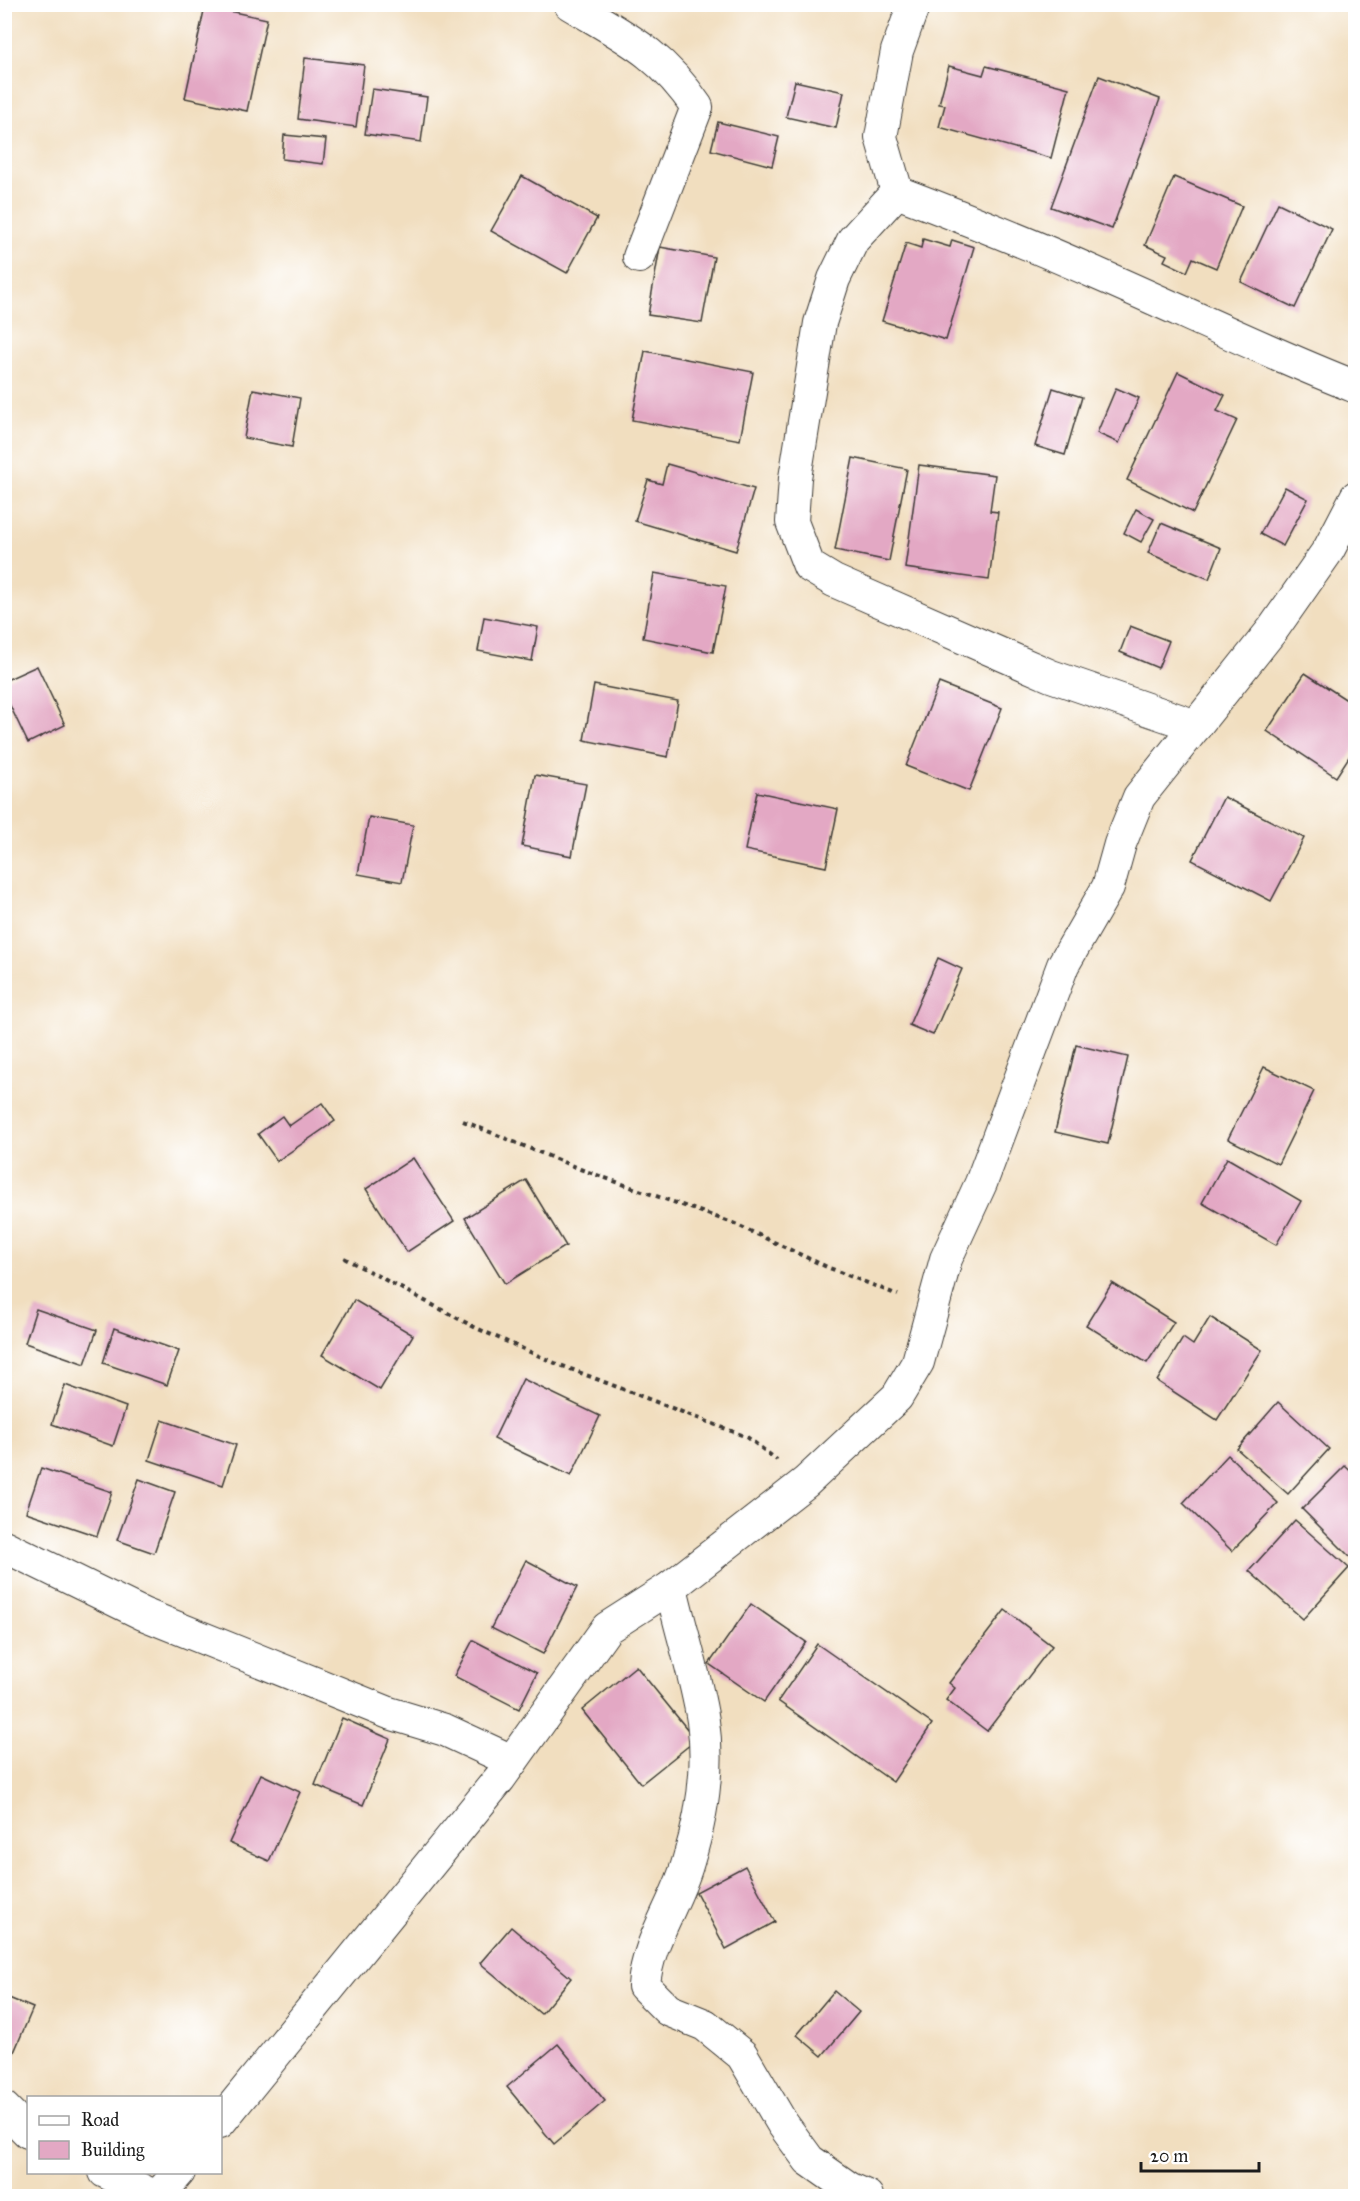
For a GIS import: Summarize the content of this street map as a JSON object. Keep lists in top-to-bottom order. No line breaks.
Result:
{"legend":["Road","Building"],"scale_bar":"20 m"}
